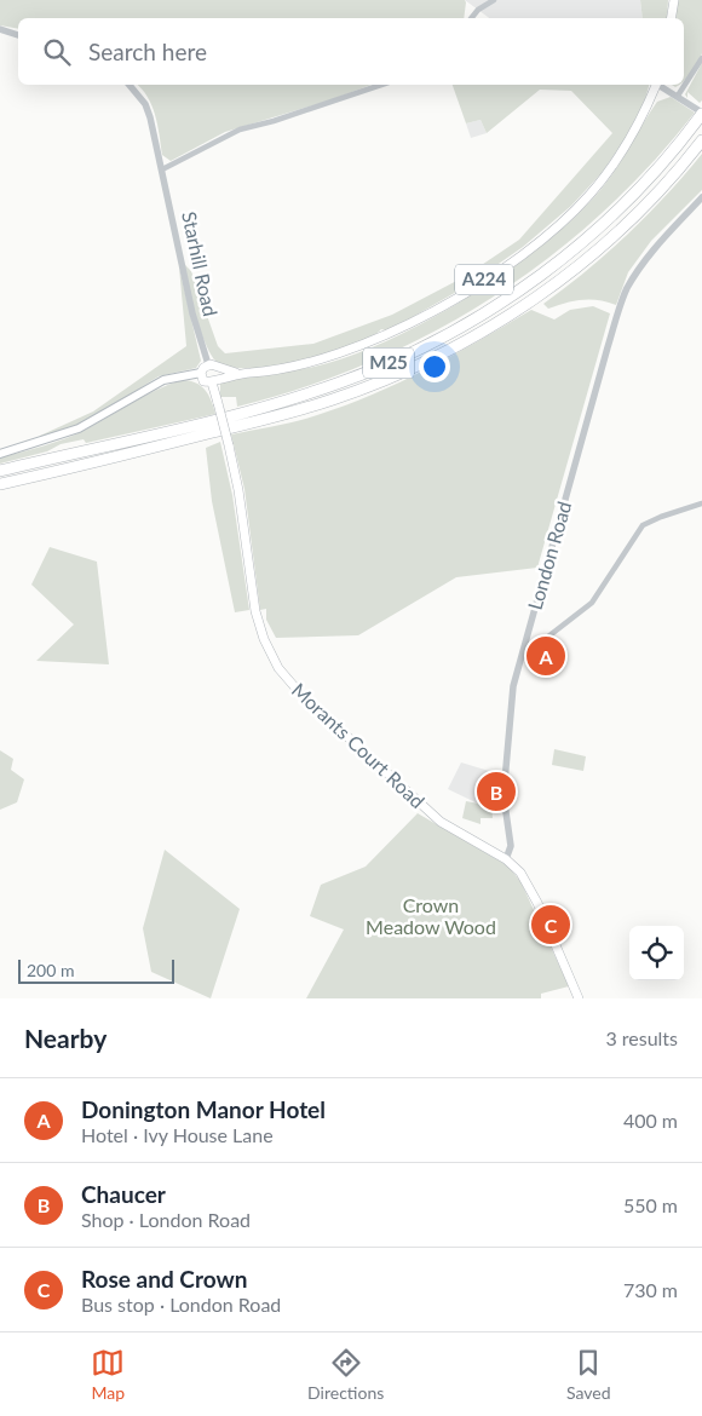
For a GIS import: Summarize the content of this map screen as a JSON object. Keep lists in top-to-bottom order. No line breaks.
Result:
{"streets":{"highway":["M25"],"main road":["A224","Morants Court Road"],"street":["Starhill Road","London Road"]},"crossings":[["Starhill Road","A224"],["Starhill Road","Morants Court Road"],["A224","Morants Court Road"],["London Road","Morants Court Road"]],"parks":["Crown Meadow Wood"],"scale_bar":"200 m","page":{"search":"Search here","pins":["A","B","C"],"scale":"200 m","heading":["Nearby","3 results"],"list":[{"mark":"A","name":"Donington Manor Hotel","note":"Hotel · Ivy House Lane","value":"400 m"},{"mark":"B","name":"Chaucer","note":"Shop · London Road","value":"550 m"},{"mark":"C","name":"Rose and Crown","note":"Bus stop · London Road","value":"730 m"}],"nav":["Map","Directions","Saved"]}}
